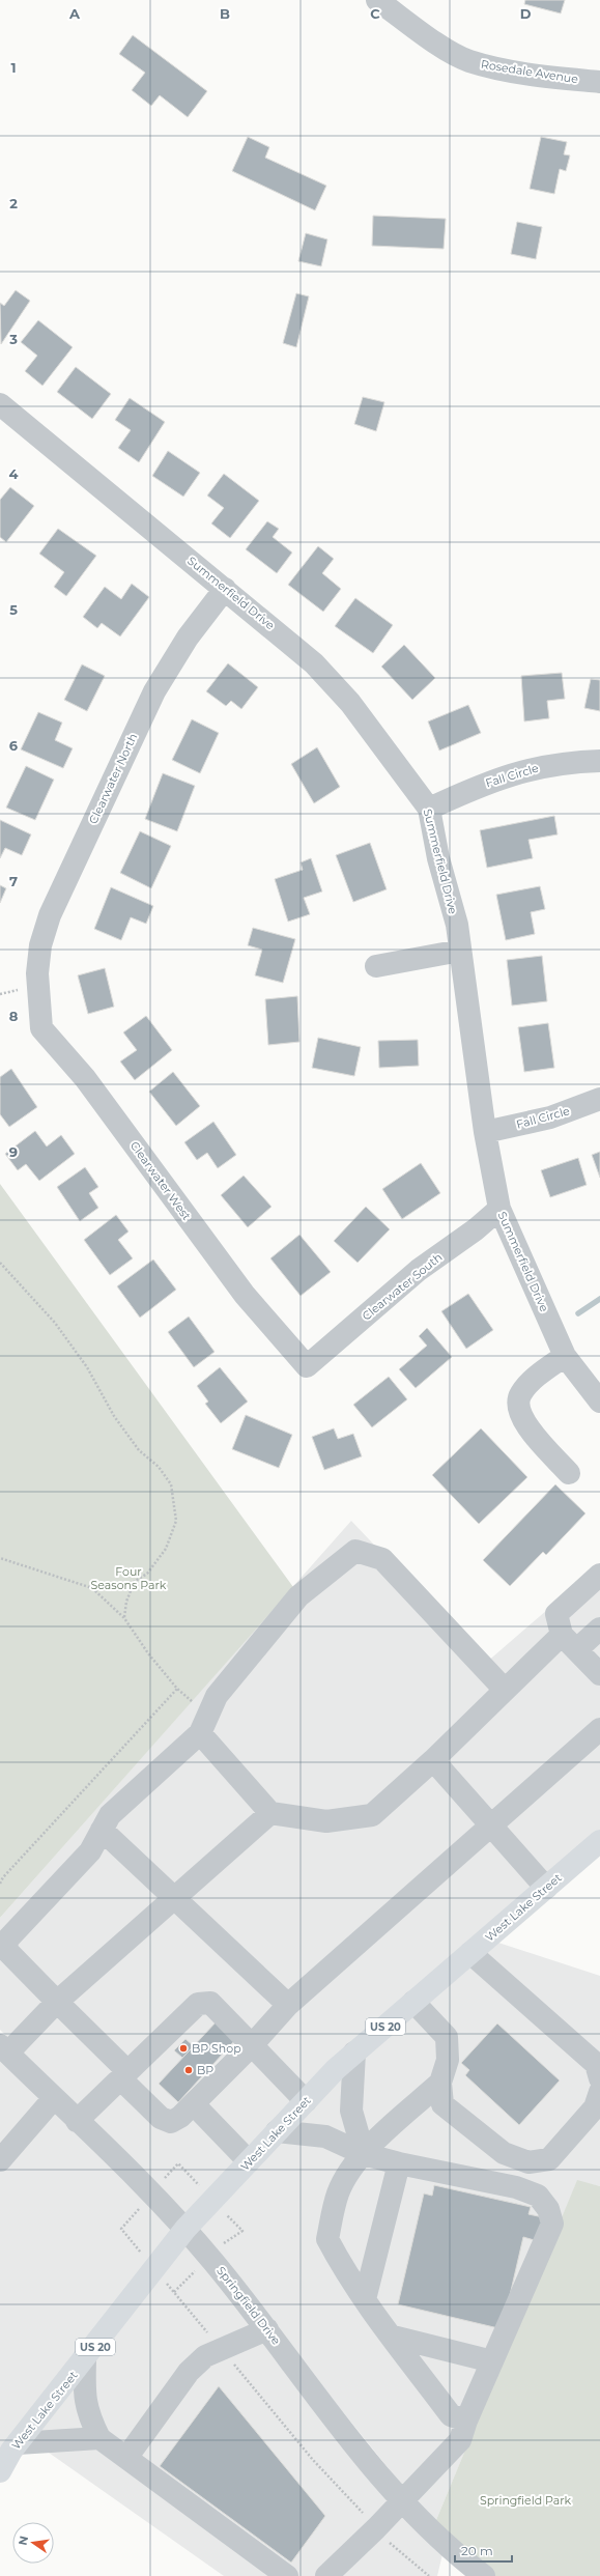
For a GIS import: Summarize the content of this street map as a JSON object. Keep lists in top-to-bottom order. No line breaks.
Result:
{"streets":{"main road":["West Lake Street","US 20"],"street":["Rosedale Avenue","Summerfield Drive","Fall Circle","Clearwater North","Clearwater West","Clearwater South","Springfield Drive"]},"crossings":[["Summerfield Drive","Fall Circle"],["Summerfield Drive","Clearwater North"],["Summerfield Drive","Clearwater South"],["Clearwater North","Clearwater West"],["Clearwater West","Clearwater South"],["West Lake Street","Springfield Drive"]],"parks":["Four Seasons Park","Springfield Park"],"places":["BP Shop","BP"],"scale_bar":"20 m","north":"left","grid":{"columns":["A","B","C","D"],"rows":["1","2","3","4","5","6","7","8","9"]}}
